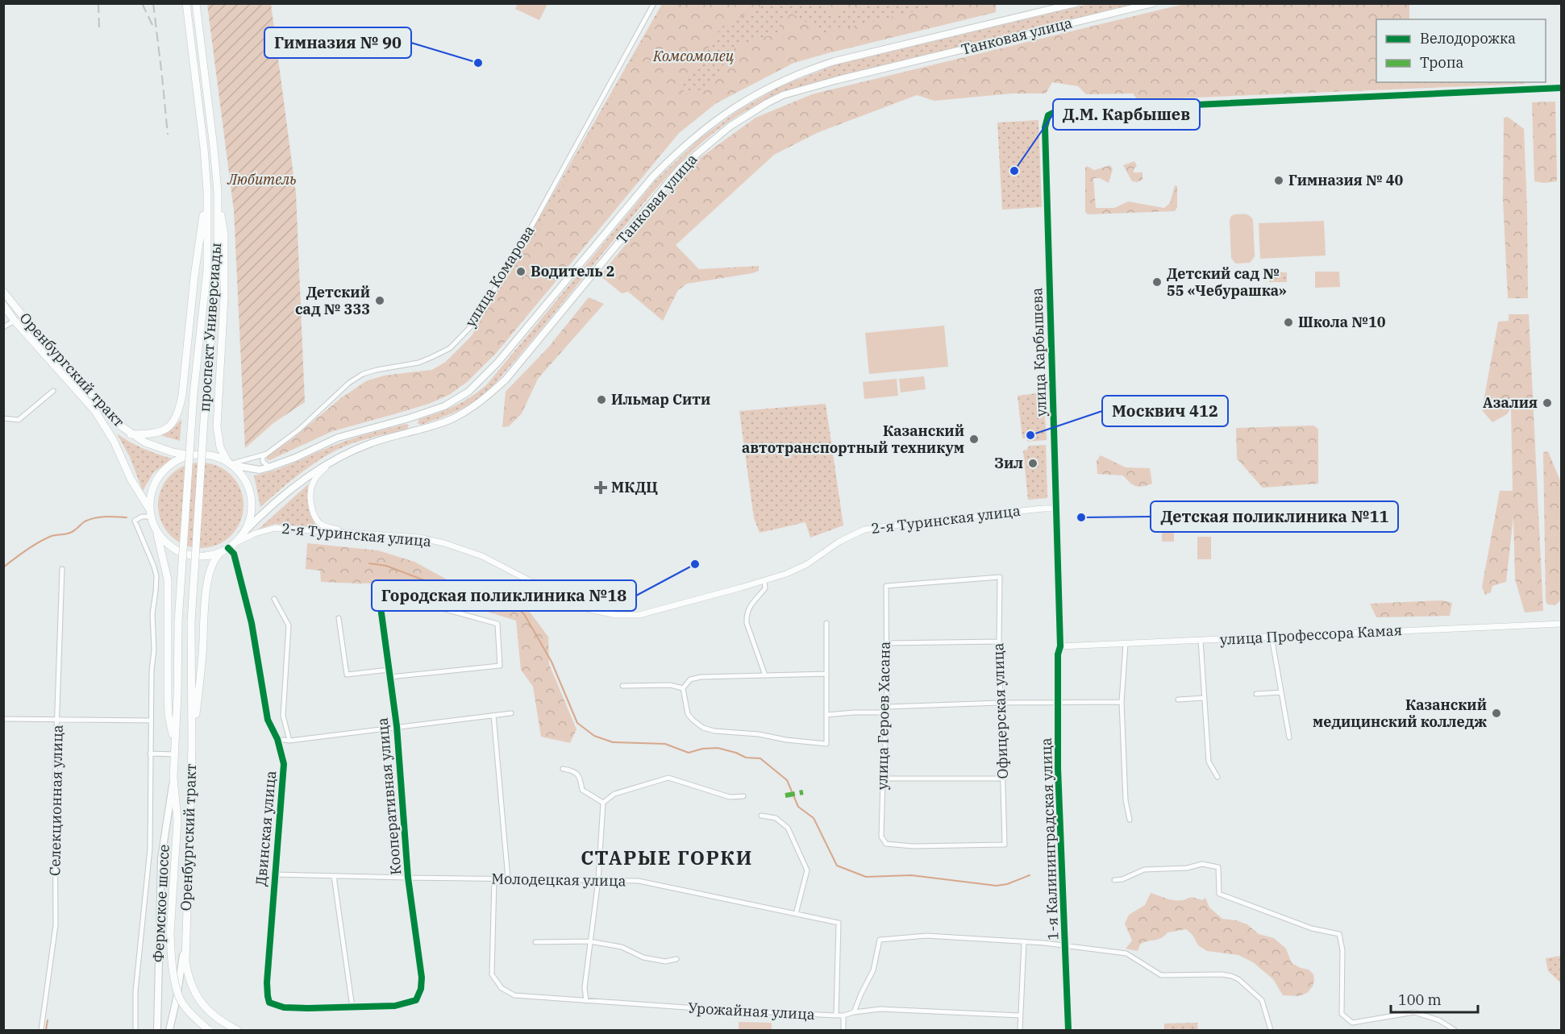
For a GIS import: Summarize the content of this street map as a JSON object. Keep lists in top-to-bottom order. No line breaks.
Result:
{"streets":{"main road":["Танковая улица","проспект Универсиады","Оренбургский тракт","Фермское шоссе"],"street":["улица Комарова","улица Карбышева","2-я Туринская улица","улица Профессора Камая","Офицерская улица","улица Героев Хасана","Кооперативная улица","Селекционная улица","Двинская улица","1-я Калининградская улица","Молодецкая улица","Урожайная улица"]},"crossings":[["Танковая улица","улица Комарова"],["Танковая улица","Оренбургский тракт"],["Танковая улица","2-я Туринская улица"],["Танковая улица","Двинская улица"],["улица Комарова","Оренбургский тракт"],["улица Комарова","2-я Туринская улица"],["улица Комарова","Двинская улица"],["проспект Универсиады","Оренбургский тракт"],["улица Карбышева","2-я Туринская улица"],["улица Карбышева","улица Профессора Камая"],["улица Карбышева","1-я Калининградская улица"],["Оренбургский тракт","2-я Туринская улица"],["Оренбургский тракт","Двинская улица"],["Оренбургский тракт","Фермское шоссе"],["2-я Туринская улица","Двинская улица"],["улица Профессора Камая","1-я Калининградская улица"],["Офицерская улица","улица Героев Хасана"],["Кооперативная улица","Двинская улица"],["Кооперативная улица","Молодецкая улица"],["Двинская улица","Молодецкая улица"],["Молодецкая улица","Урожайная улица"]],"districts":["СТАРЫЕ ГОРКИ"],"parks":["Комсомолец","Любитель"],"places":{"other":["Гимназия № 90","Д.М. Карбышев","Гимназия № 40","Водитель 2","Детский сад № 55 «Чебурашка»","Детский сад № 333","Школа №10","Ильмар Сити","Азалия","Москвич 412","Казанский автотранспортный техникум","Зил","Детская поликлиника №11","Городская поликлиника №18","Казанский медицинский колледж"],"health":["МКДЦ"]},"legend":["Велодорожка","Тропа"],"scale_bar":"100 m"}
